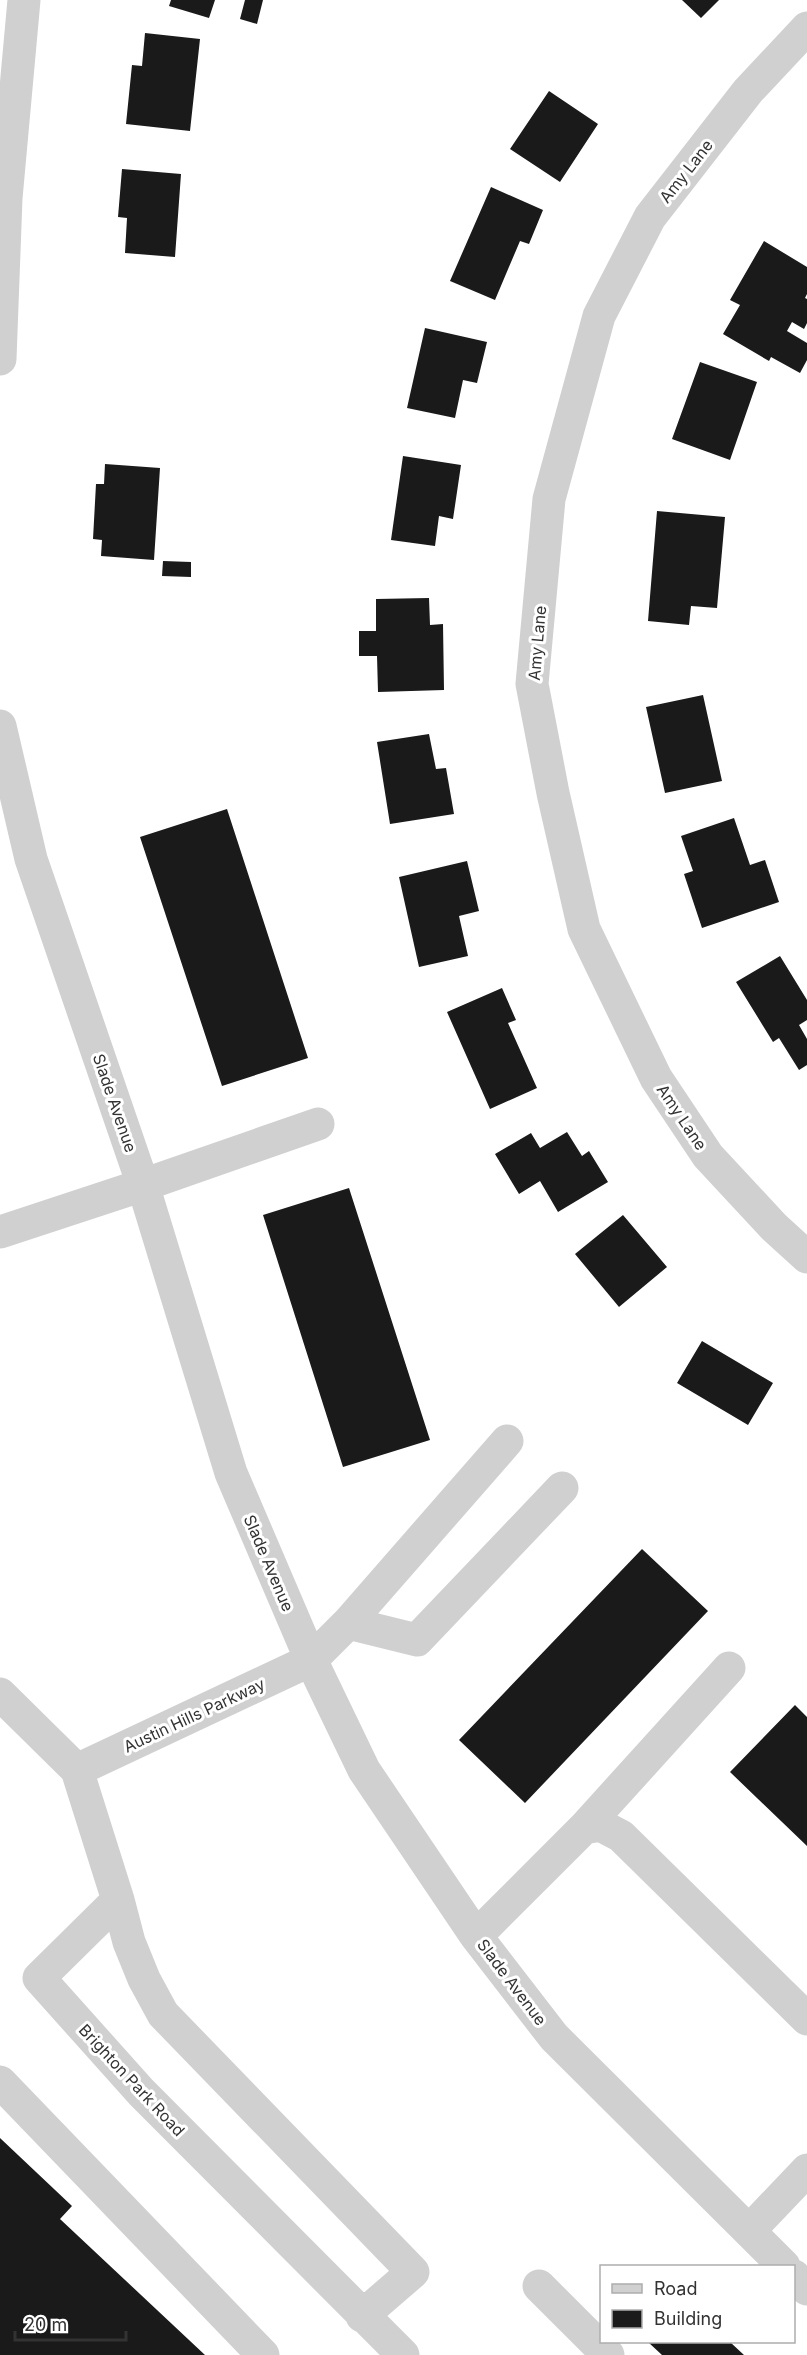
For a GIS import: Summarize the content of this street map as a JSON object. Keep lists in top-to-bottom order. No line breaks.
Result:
{"streets":{"street":["Amy Lane","Slade Avenue","Austin Hills Parkway","Brighton Park Road"]},"crossings":[["Slade Avenue","Austin Hills Parkway"]],"legend":["Road","Building"],"scale_bar":"20 m"}
